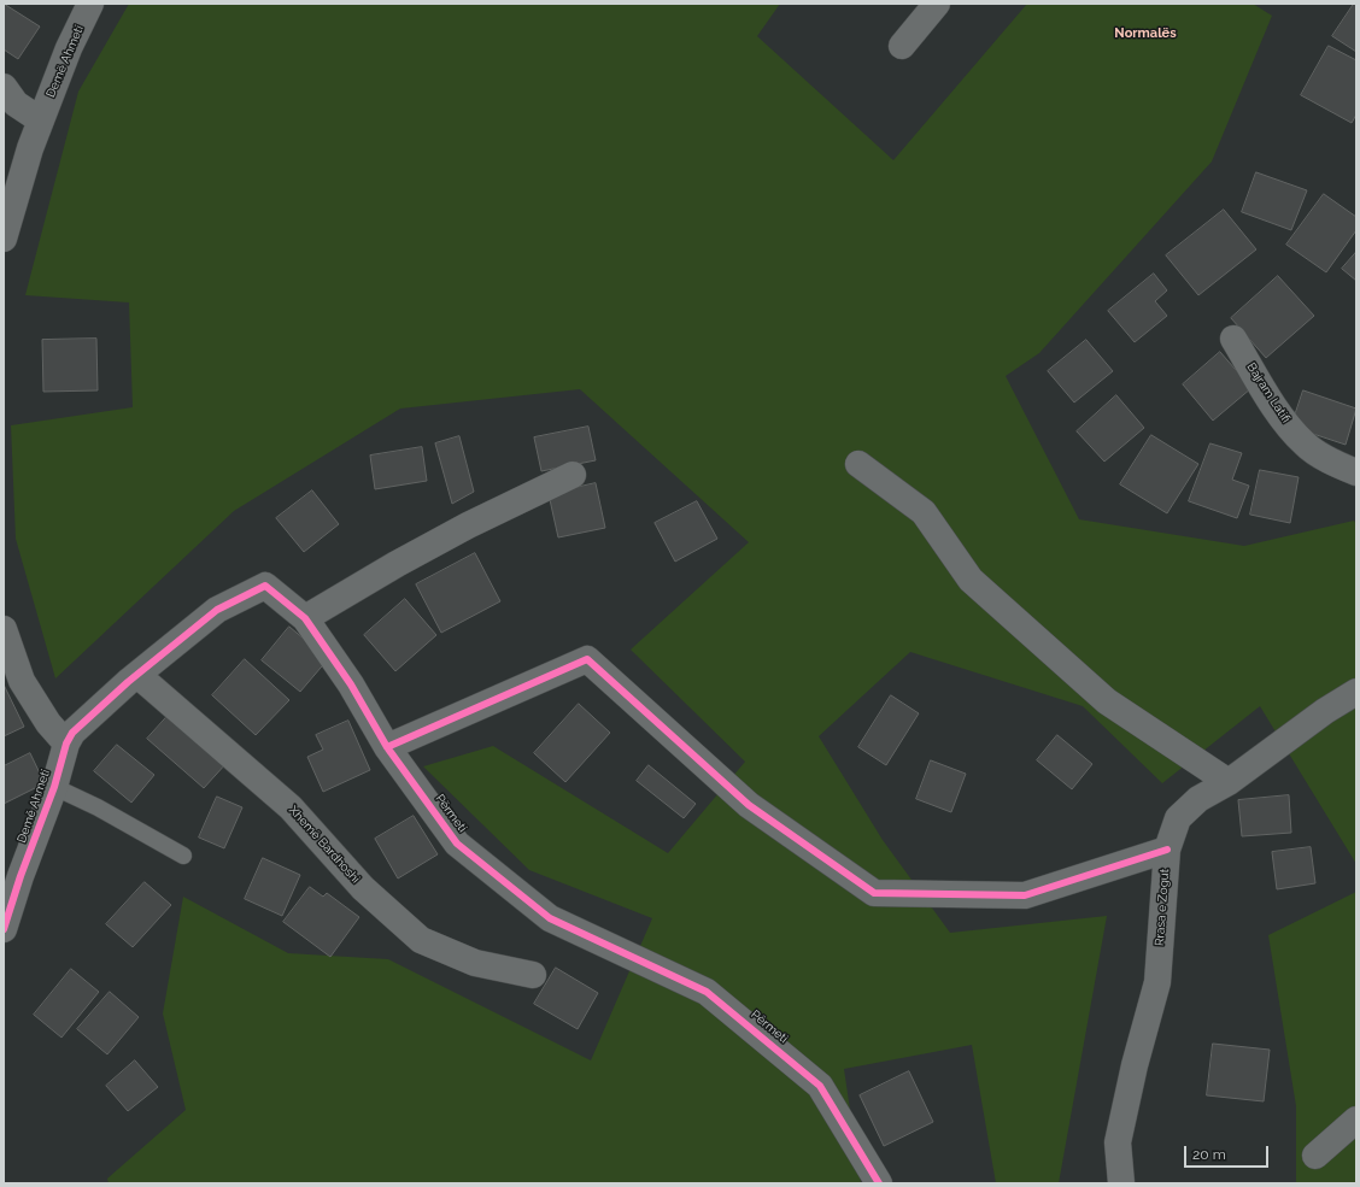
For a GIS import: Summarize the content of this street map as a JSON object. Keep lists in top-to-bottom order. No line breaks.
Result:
{"streets":{"street":["Demë Ahmeti","Bajram Latifi","Përmeti","Xhemë Bardhoshi","Rrasa e Zogut"]},"crossings":[["Demë Ahmeti","Përmeti"],["Përmeti","Xhemë Bardhoshi"]],"districts":["Normalës"],"scale_bar":"20 m"}
